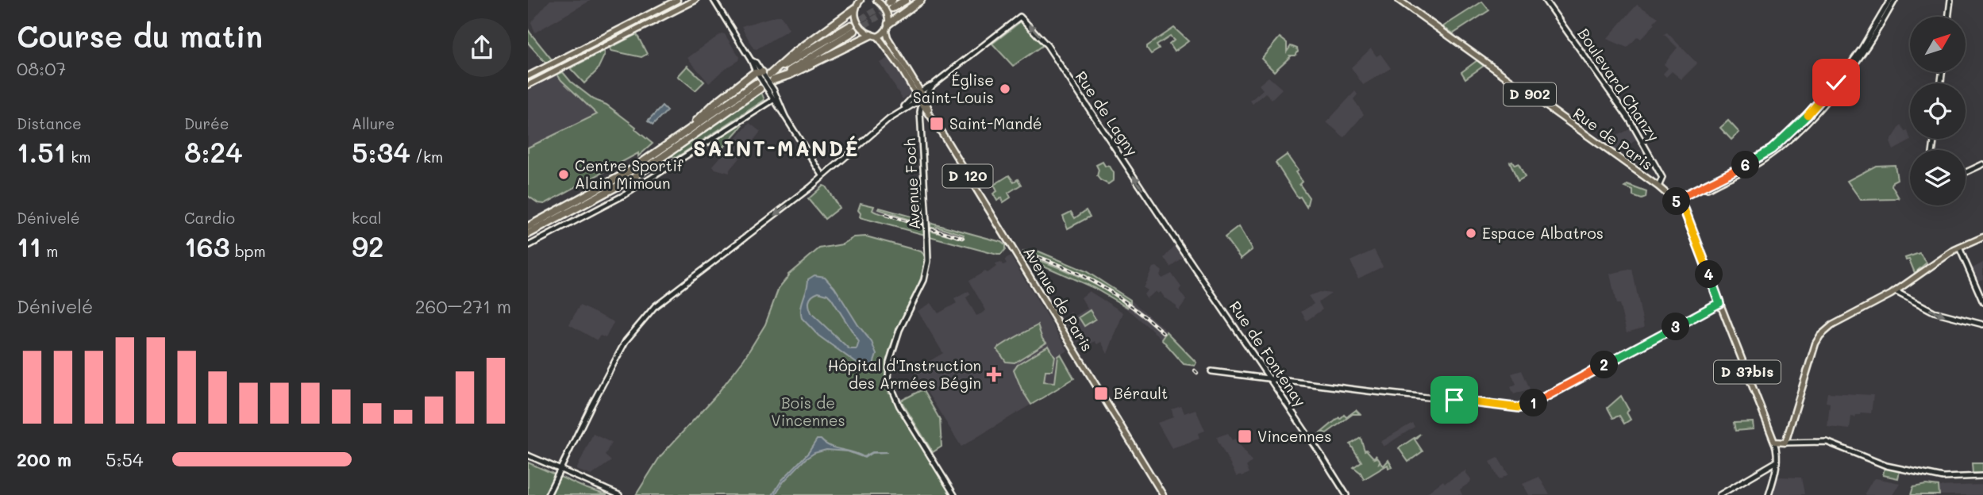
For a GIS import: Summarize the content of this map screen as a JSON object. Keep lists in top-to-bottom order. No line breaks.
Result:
{"streets":{"main road":["Boulevard Chanzy","D 902","Rue de Lagny","Rue de Paris","D 120","Avenue Foch","Avenue de Paris","Rue de Fontenay","D 37bis"]},"crossings":[["Boulevard Chanzy","Rue de Paris"],["Rue de Lagny","Rue de Fontenay"],["Rue de Paris","D 37bis"],["D 120","Avenue de Paris"],["Avenue Foch","Avenue de Paris"]],"districts":["SAINT-MANDÉ"],"parks":["Bois de Vincennes"],"places":{"other":["Église Saint-Louis","Centre Sportif Alain Mimoun","Espace Albatros"],"transit":["Saint-Mandé","Bérault","Vincennes"],"health":["Hôpital d'Instruction des Armées Bégin"]},"north":"top right","page":{"heading":["Course du matin","08:07"],"stats":[["Distance","1.51 km"],["Durée","8:24"],["Allure","5:34 /km"],["Dénivelé","11 m"],["Cardio","163 bpm"],["kcal","92"]],"pins":["6","5","4","3","2","1"],"chart":["Dénivelé","260–271 m"],"list":[{"name":"200 m","note":"5:54"}]}}
